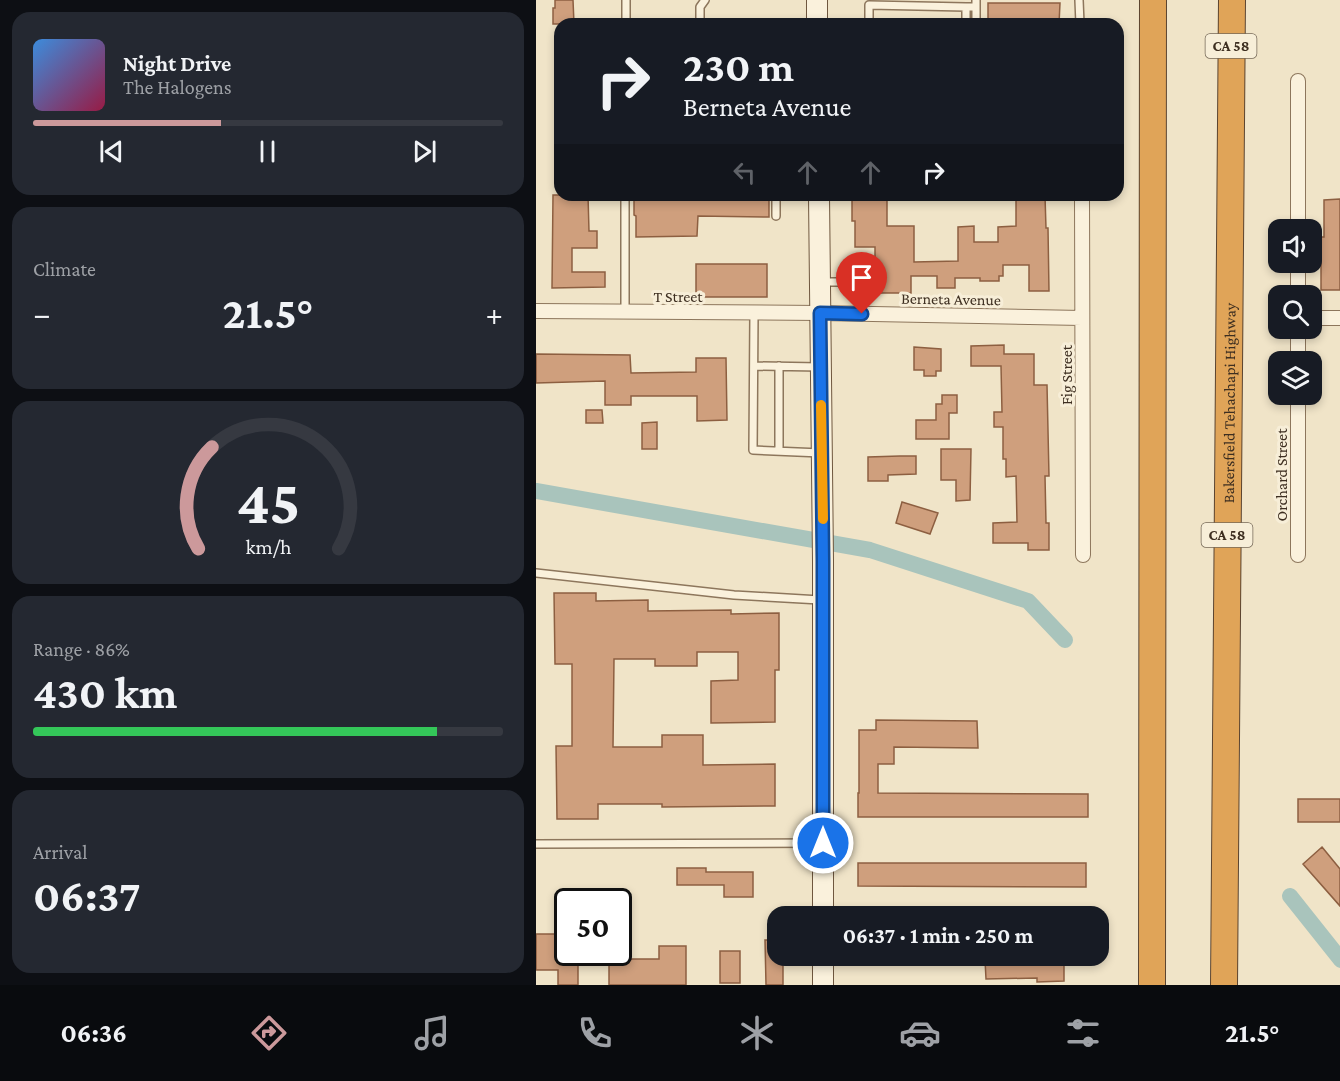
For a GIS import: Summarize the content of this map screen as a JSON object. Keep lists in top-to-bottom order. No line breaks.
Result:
{"streets":{"highway":["CA 58","Bakersfield Tehachapi Highway"],"street":["T Street","Berneta Avenue","Fig Street","Orchard Street"]},"crossings":[["T Street","Berneta Avenue"],["Berneta Avenue","Fig Street"]],"page":{"turn":["230 m","Berneta Avenue"],"song":["Night Drive","The Halogens"],"tile":["Climate",["Range · 86%","430 km"],["Arrival","06:37"]],"heat":["−","21.5°","+"],"limit":"50","trip":"06:37 · 1 min · 250 m","tabs":["06:36","21.5°"],"gauge":["45","km/h"]}}
